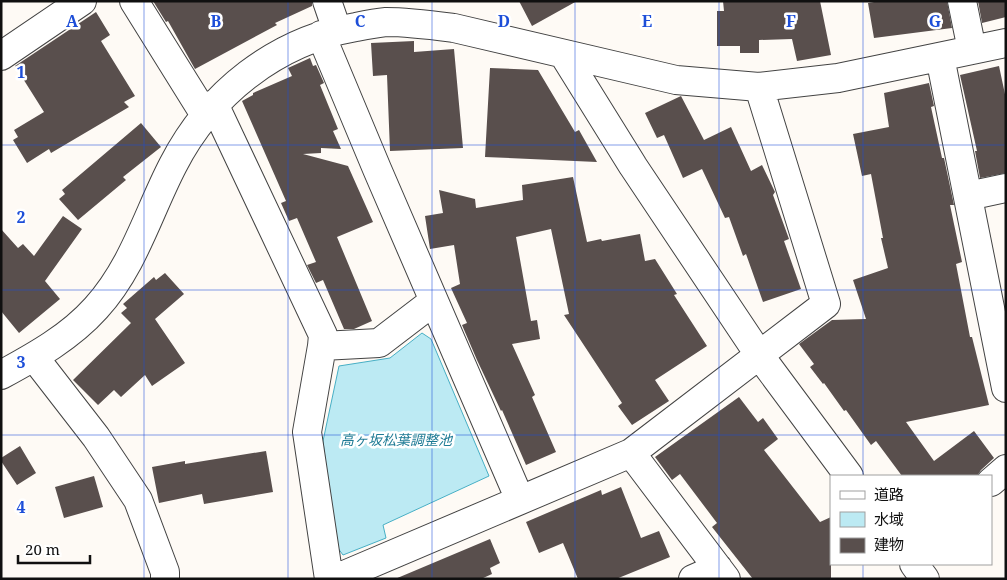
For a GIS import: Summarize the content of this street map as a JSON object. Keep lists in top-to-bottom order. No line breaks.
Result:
{"water":["高ヶ坂松葉調整池"],"legend":["道路","水域","建物"],"scale_bar":"20 m","grid":{"columns":["A","B","C","D","E","F","G"],"rows":["1","2","3","4"]}}
